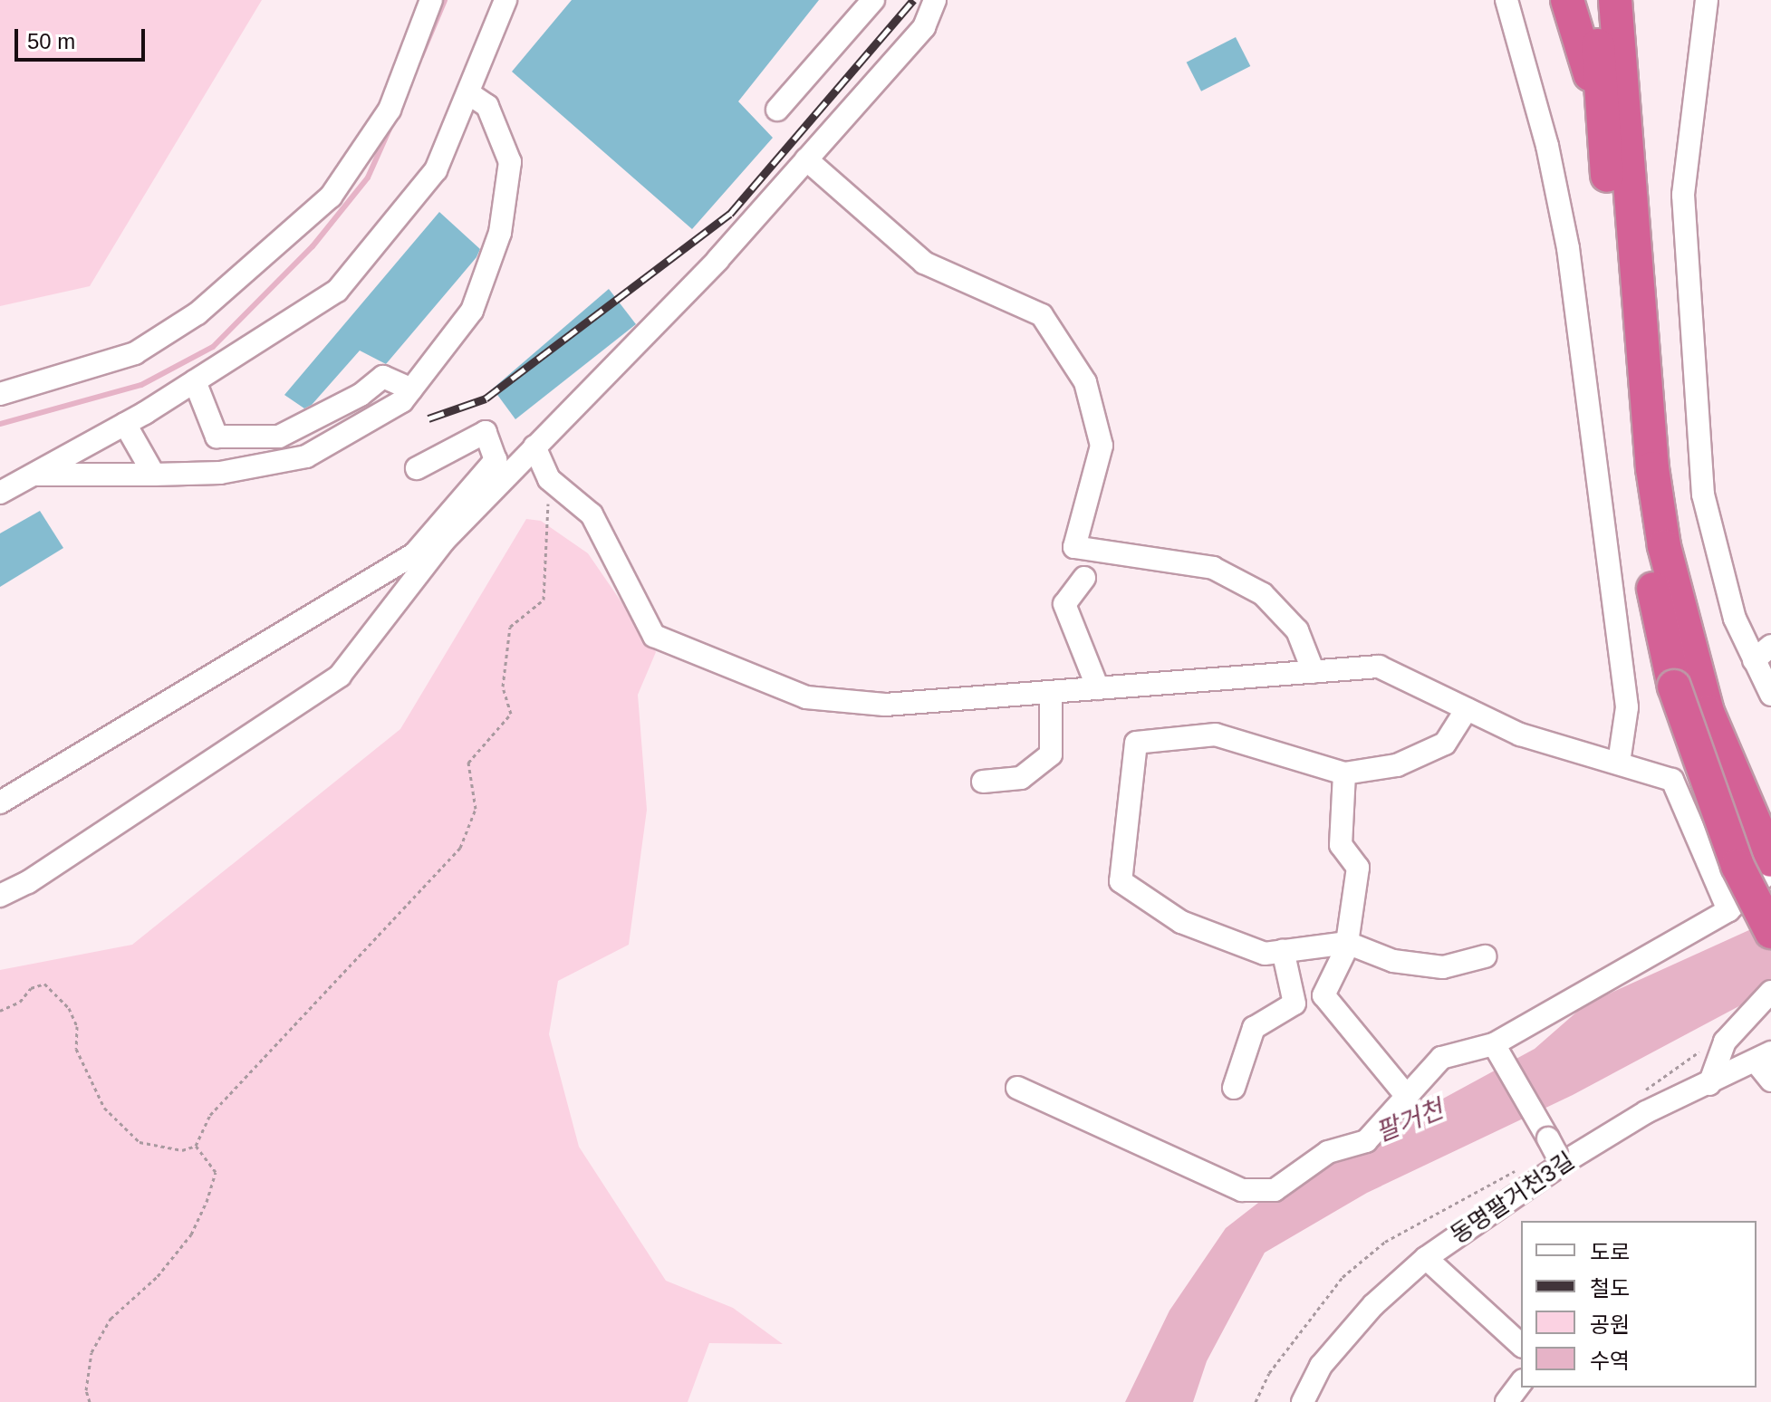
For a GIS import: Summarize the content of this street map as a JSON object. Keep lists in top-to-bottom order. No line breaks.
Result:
{"streets":{"street":["동명팔거천3길"]},"water":["팔거천"],"legend":["도로","철도","공원","수역"],"scale_bar":"50 m"}
